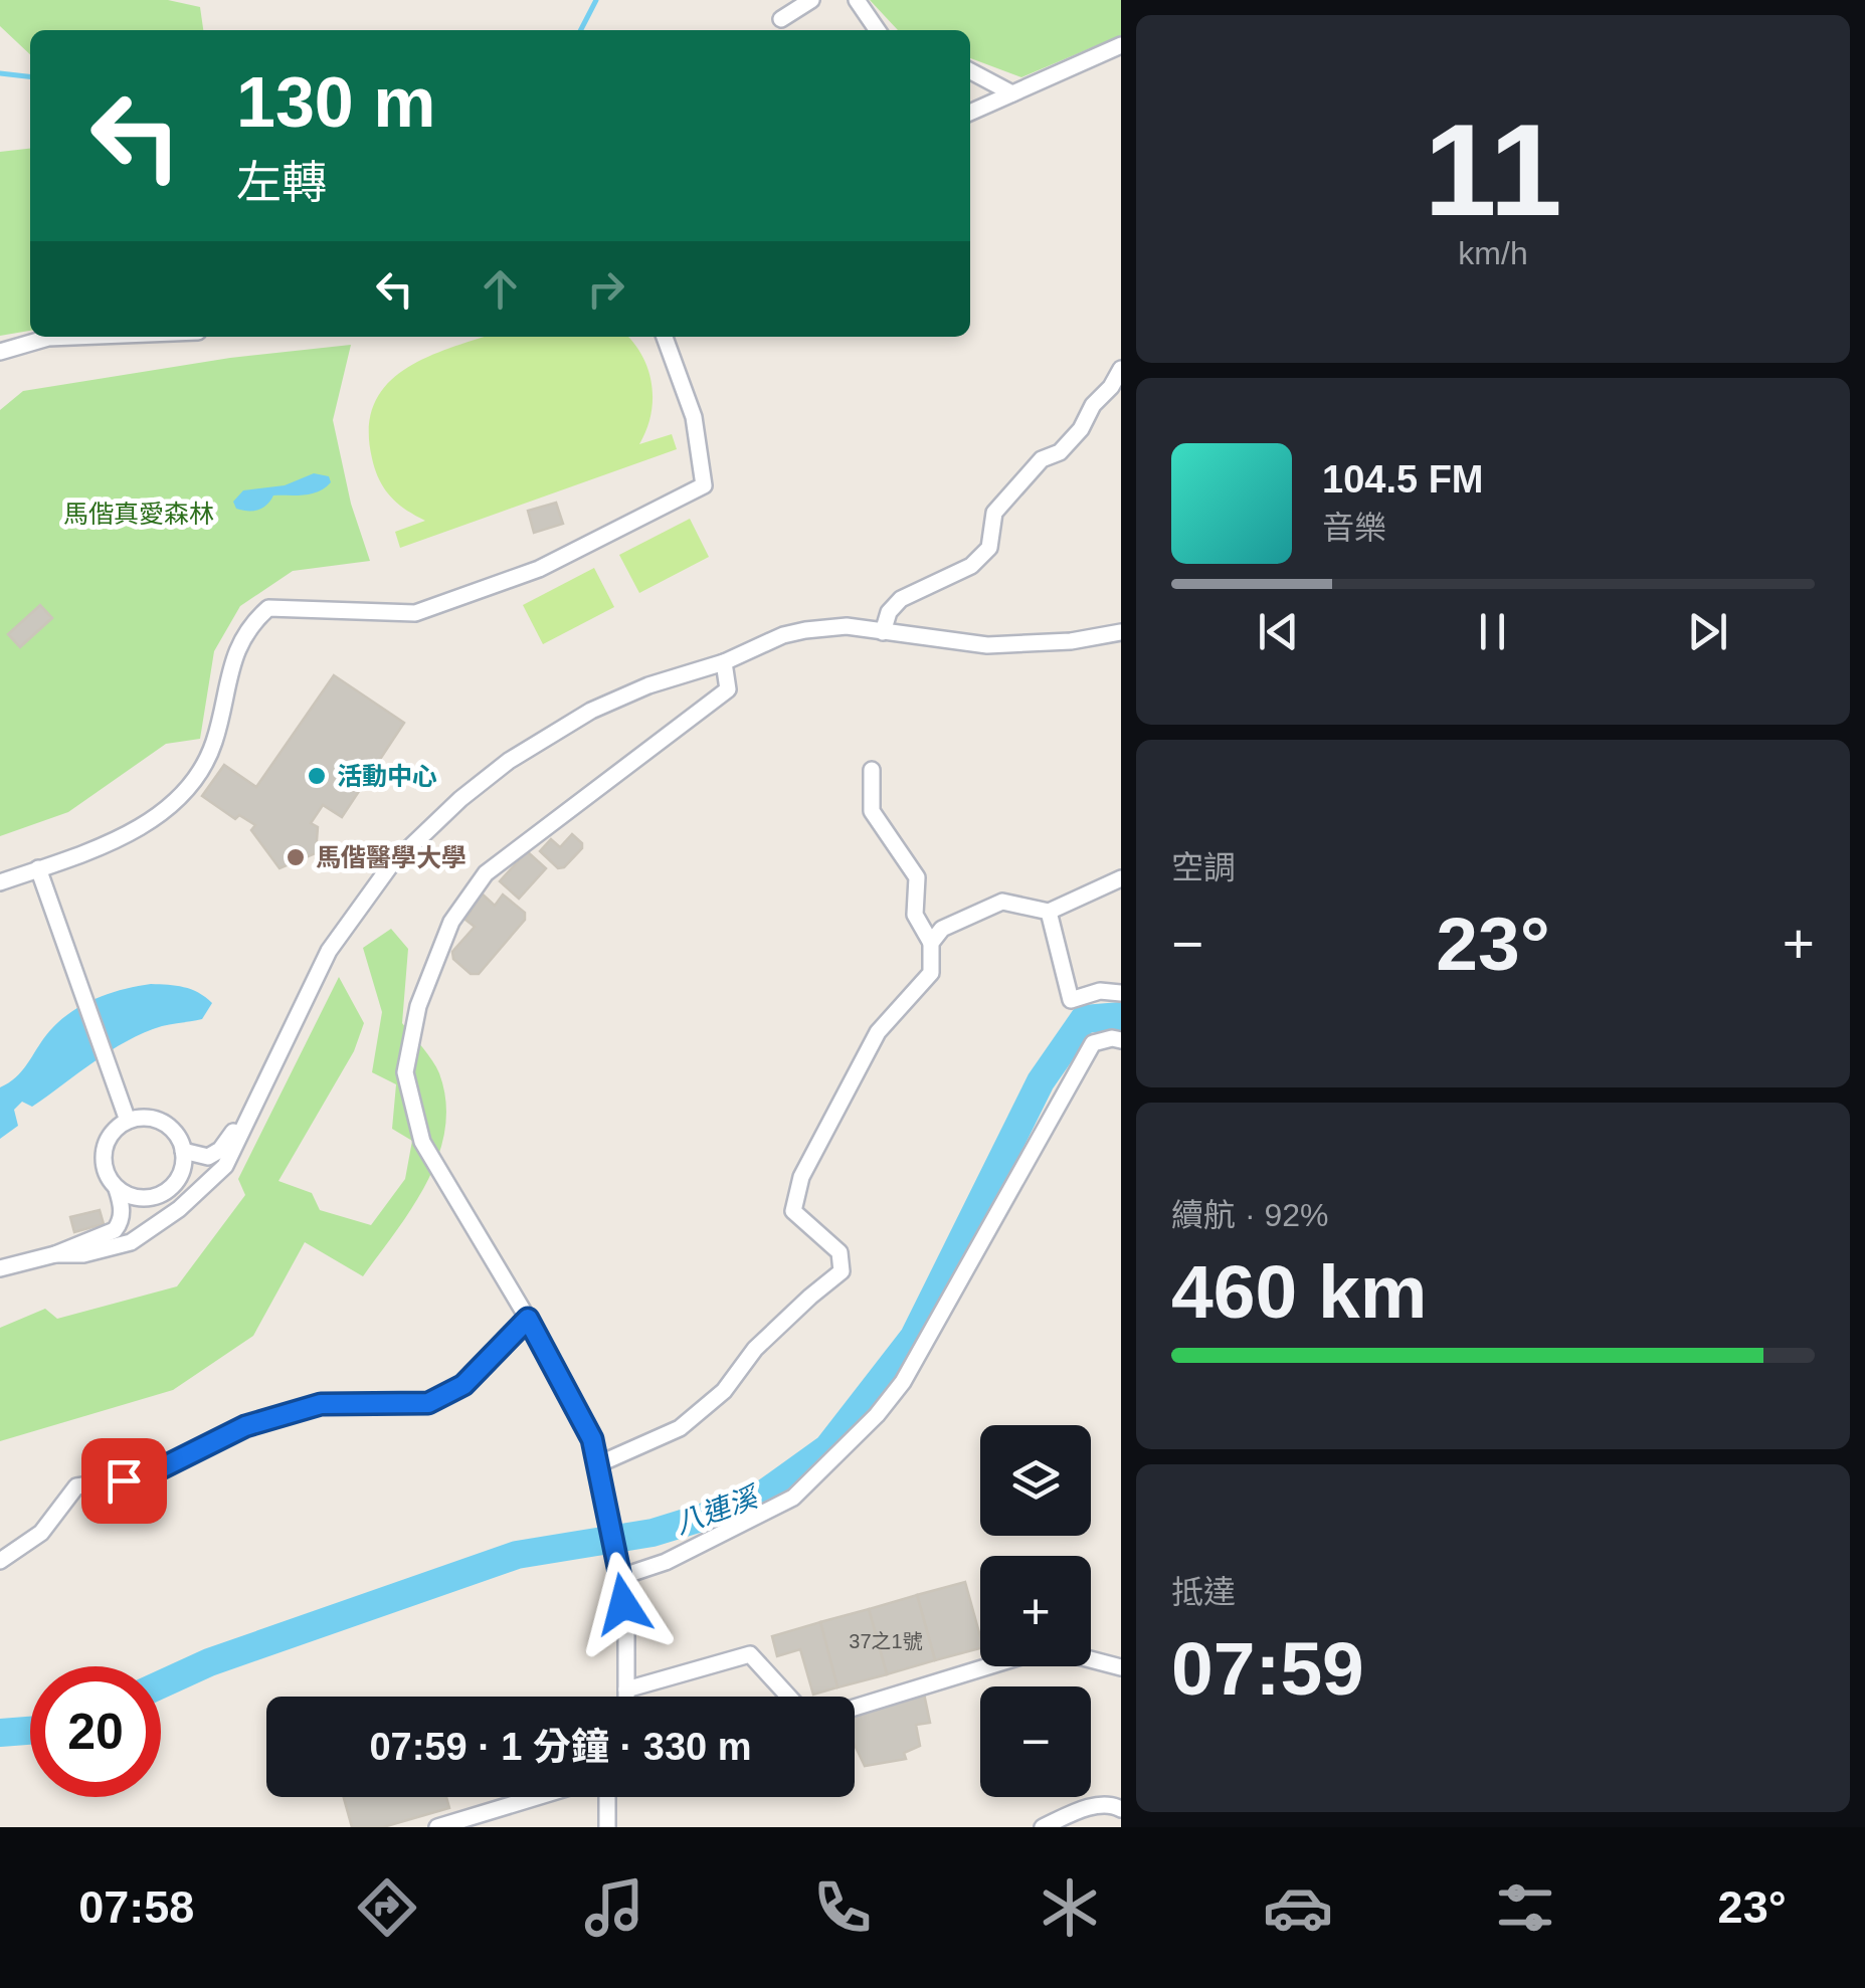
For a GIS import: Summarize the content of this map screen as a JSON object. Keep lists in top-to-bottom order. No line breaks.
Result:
{"water":["八連溪"],"parks":["馬偕真愛森林"],"places":["活動中心","馬偕醫學大學"],"house_numbers":["37之1號"],"page":{"tile":[["11","km/h"],"空調",["續航 · 92%","460 km"],["抵達","07:59"]],"turn":["130 m","左轉"],"song":["104.5 FM","音樂"],"heat":["−","23°","+"],"map_buttons":["+","−"],"limit":"20","trip":"07:59 · 1 分鐘 · 330 m","tabs":["07:58","23°"]}}
